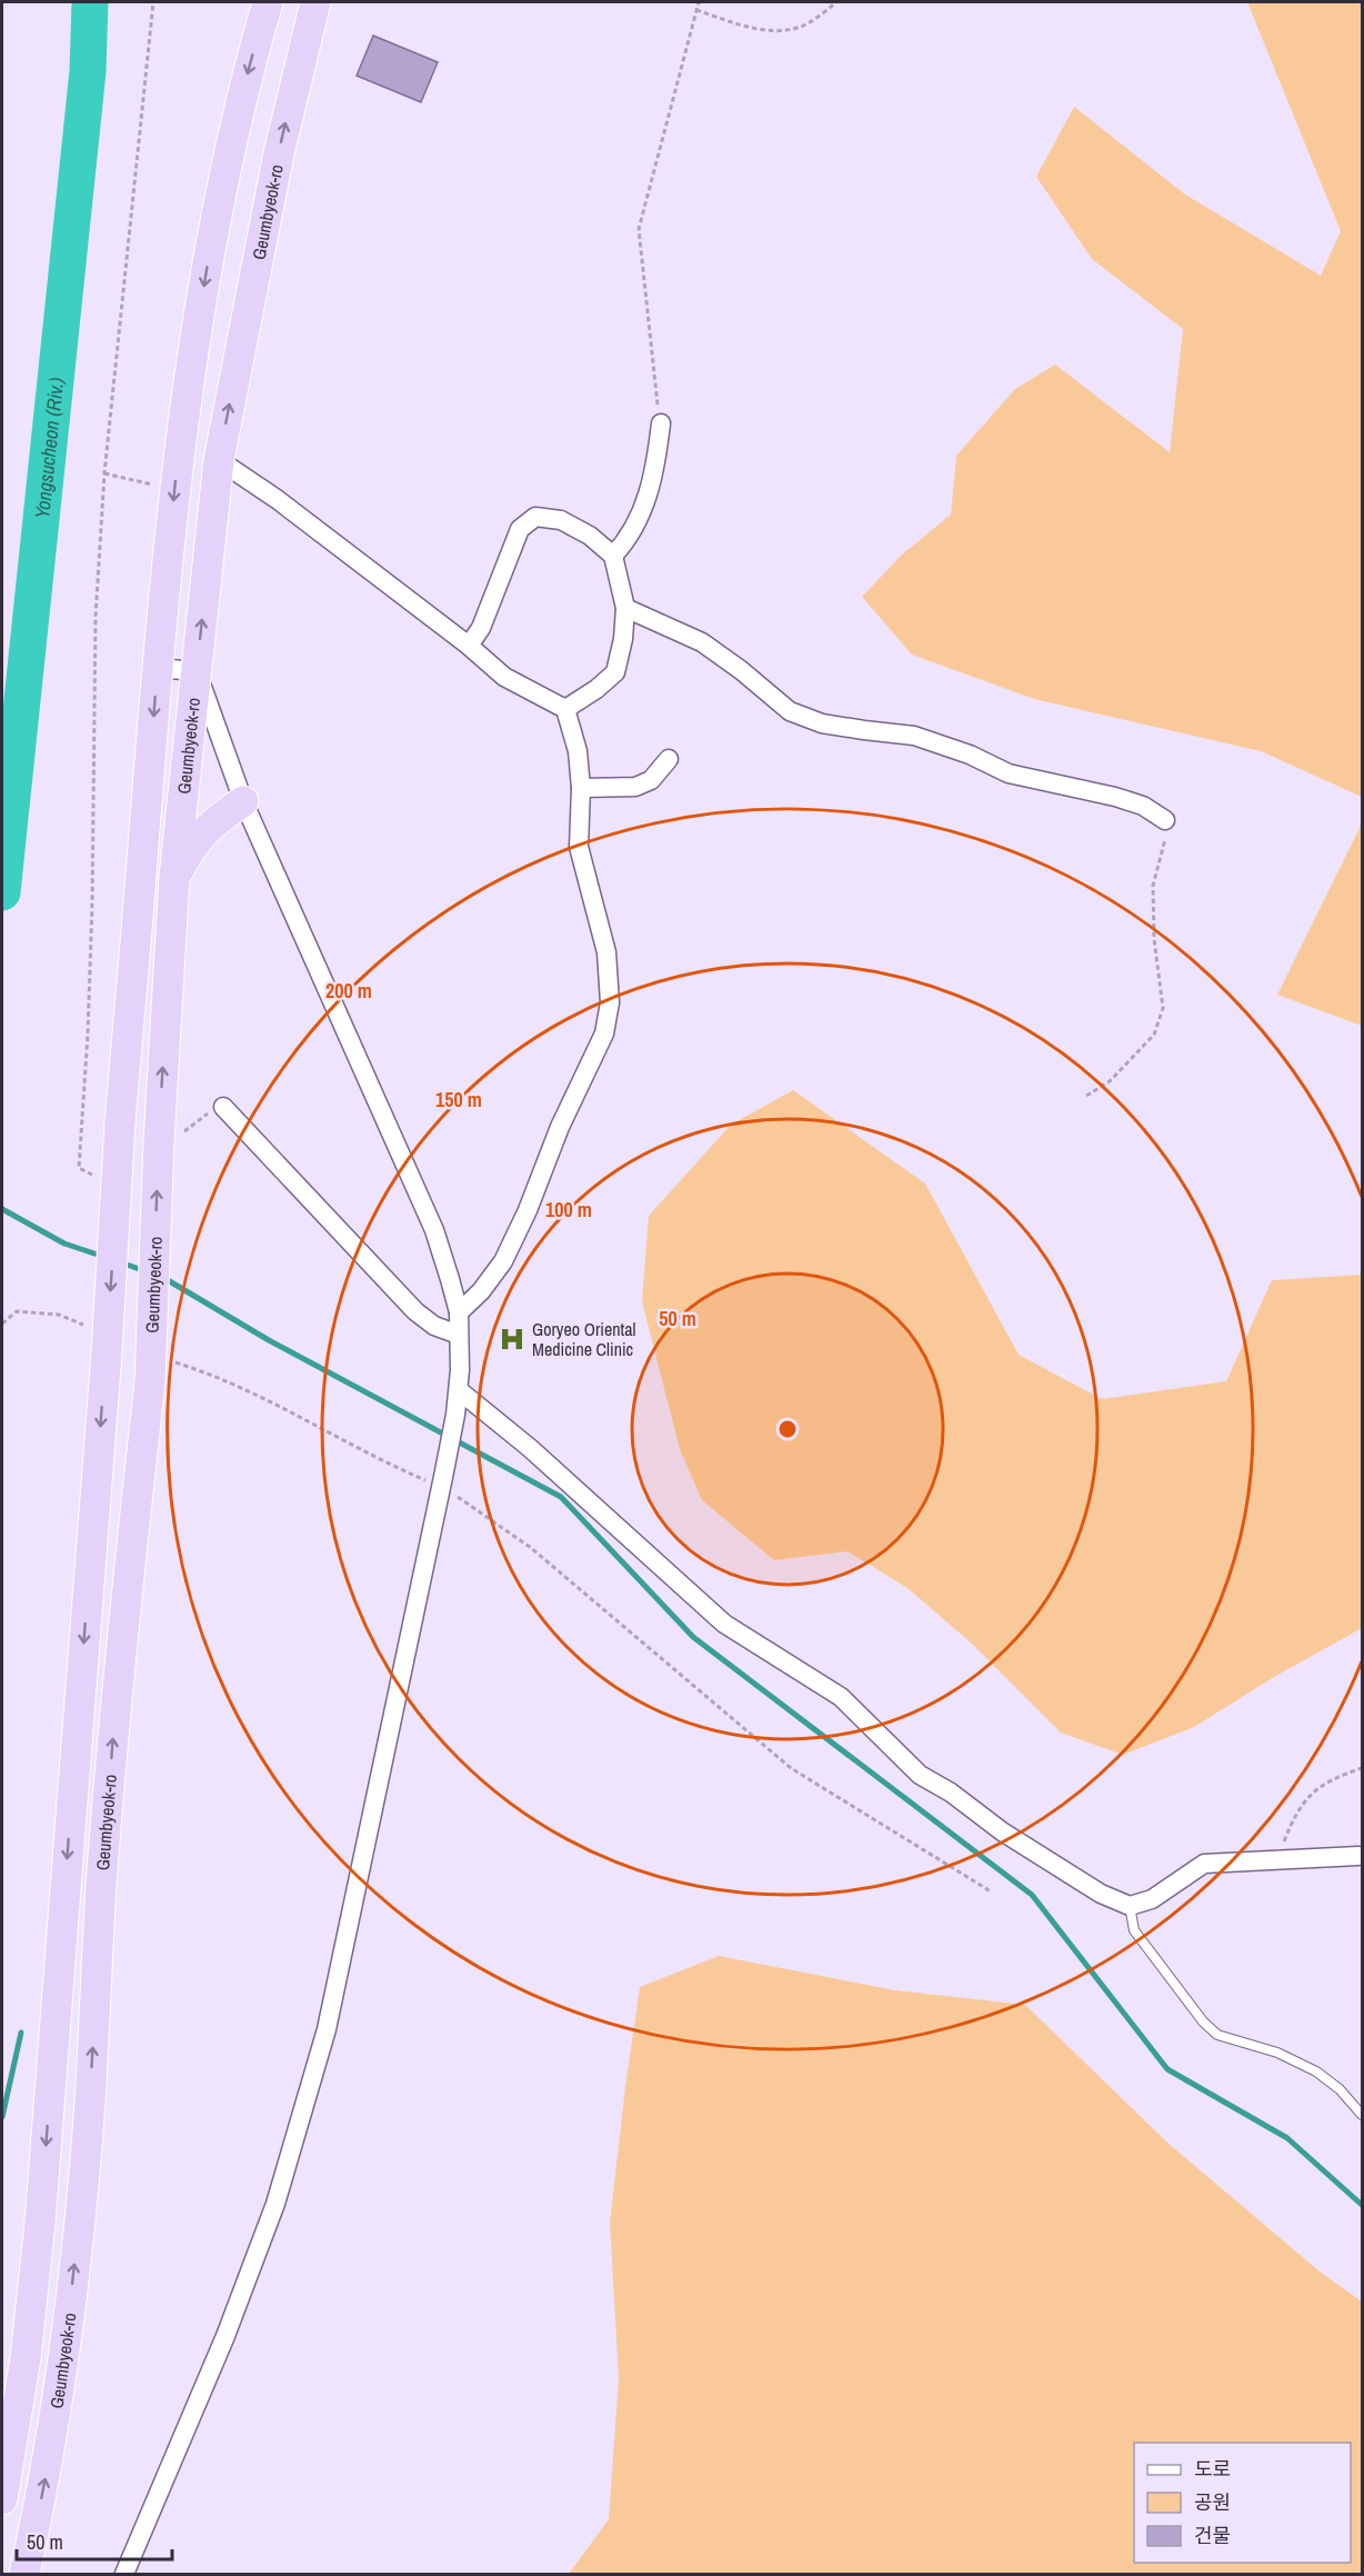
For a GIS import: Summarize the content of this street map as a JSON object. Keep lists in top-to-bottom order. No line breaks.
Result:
{"streets":{"highway":["Geumbyeok-ro"]},"water":["Yongsucheon (Riv.)"],"places":{"hospital":["Goryeo Oriental Medicine Clinic"]},"legend":["도로","공원","건물"],"scale_bar":"50 m","rings":["200 m","150 m","100 m","50 m"]}
